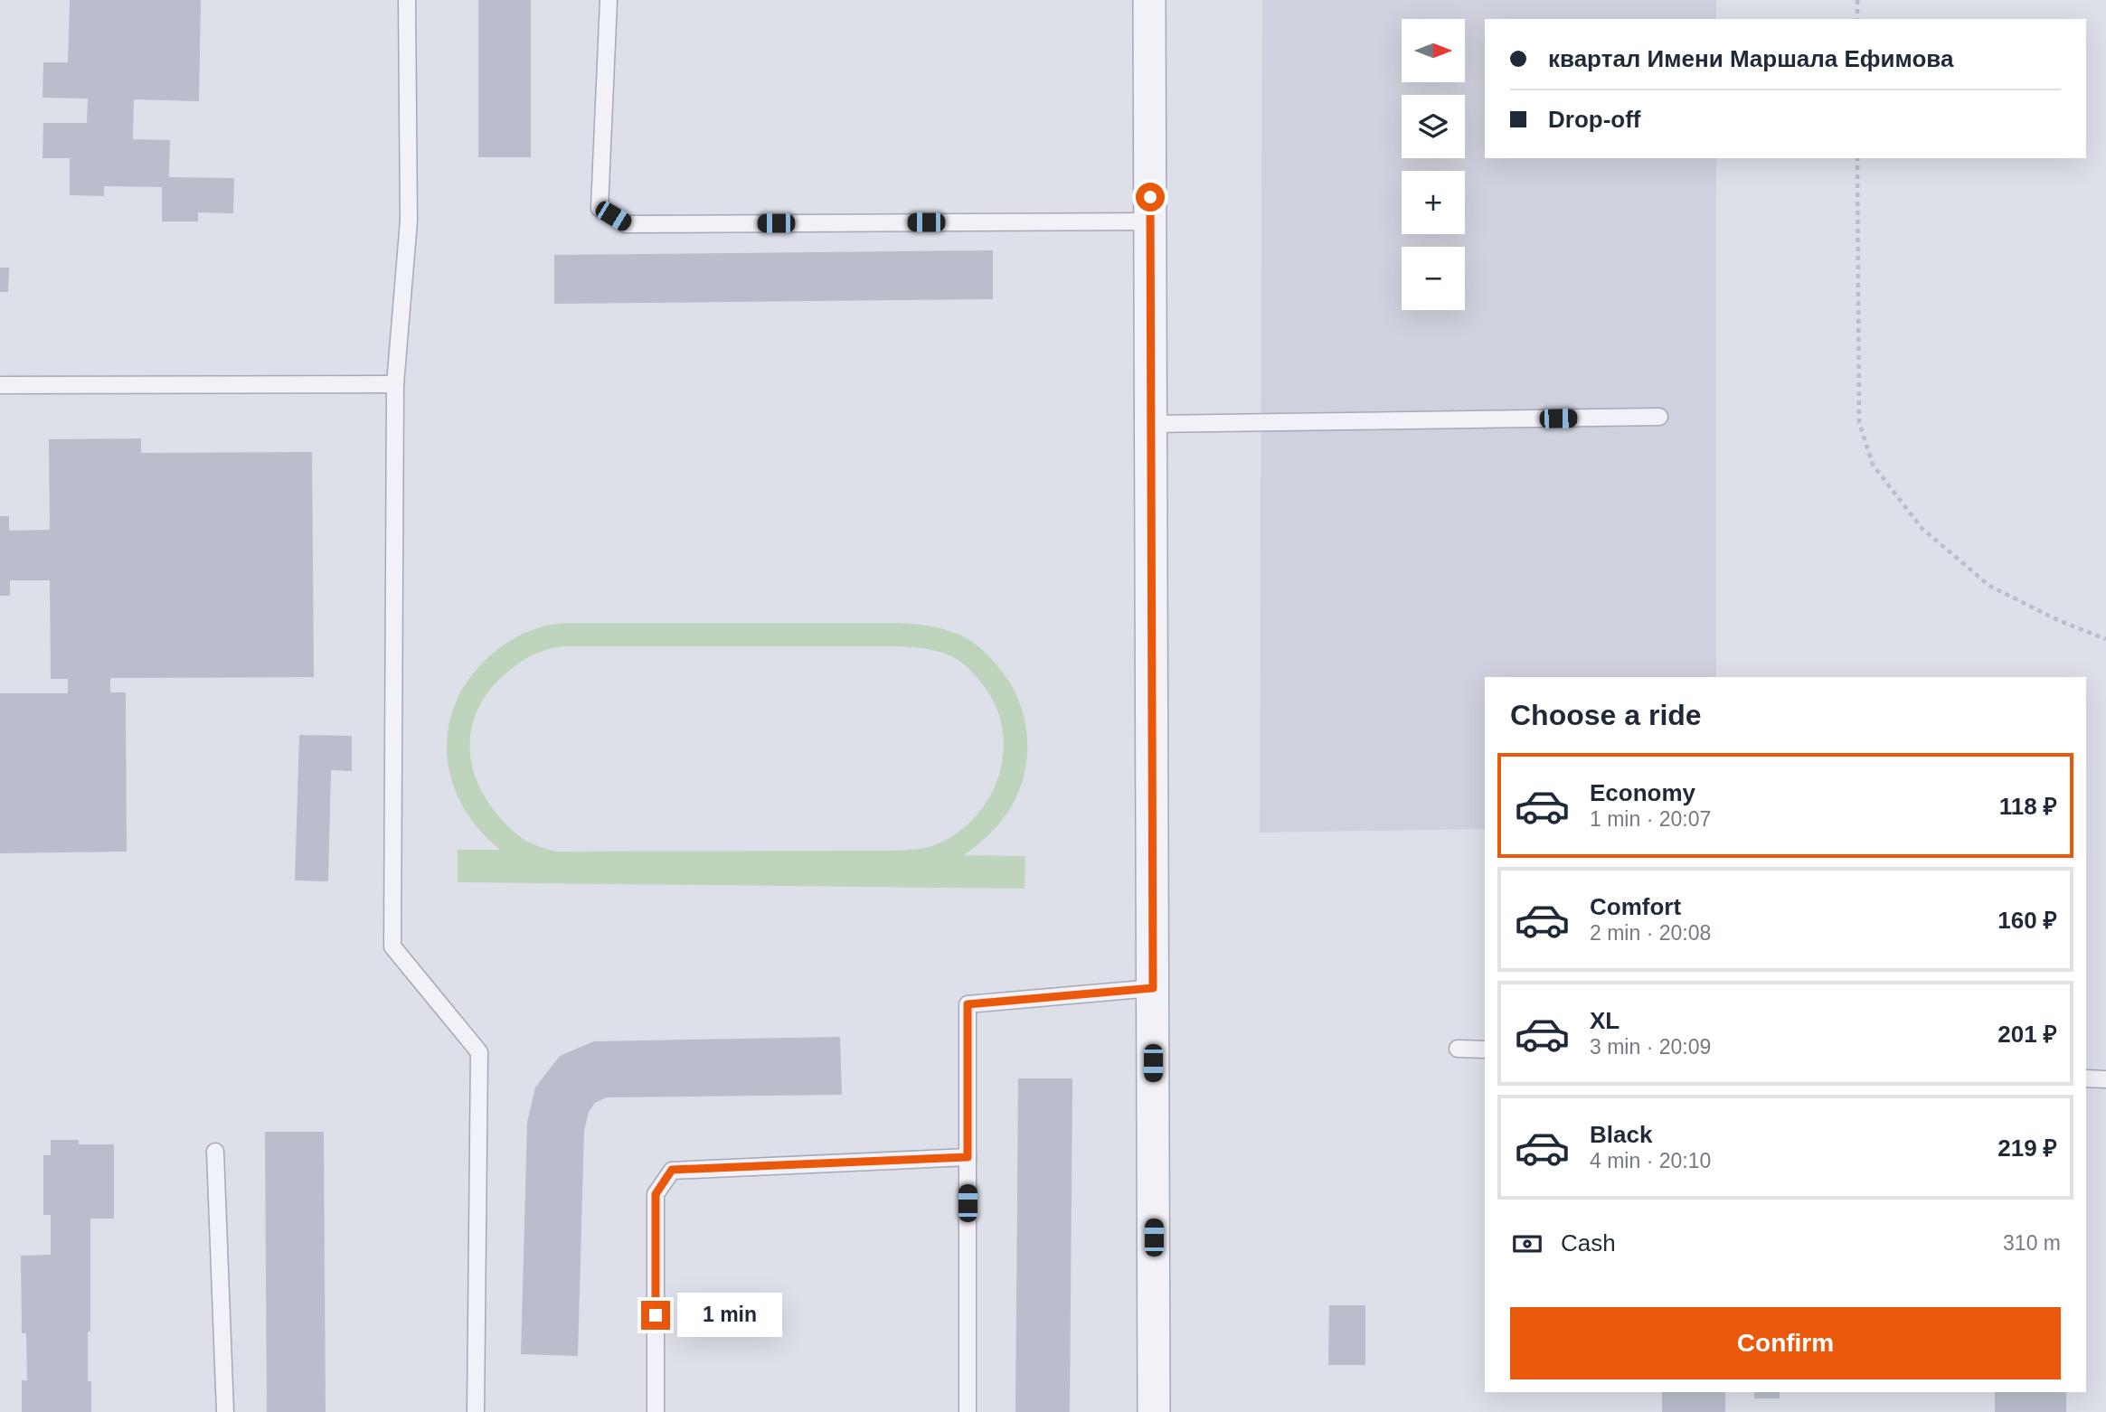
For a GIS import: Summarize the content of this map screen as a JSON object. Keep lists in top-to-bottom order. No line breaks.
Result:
{"north":"right","page":{"map_buttons":["+","−"],"banner":["квартал Имени Маршала Ефимова","Drop-off"],"heading":"Choose a ride","list":[{"name":"Economy","note":"1 min · 20:07","value":"118 ₽"},{"name":"Comfort","note":"2 min · 20:08","value":"160 ₽"},{"name":"XL","note":"3 min · 20:09","value":"201 ₽"},{"name":"Black","note":"4 min · 20:10","value":"219 ₽"}],"pay":["Cash","310 m"],"bubble":"1 min","buttons":"Confirm"}}
